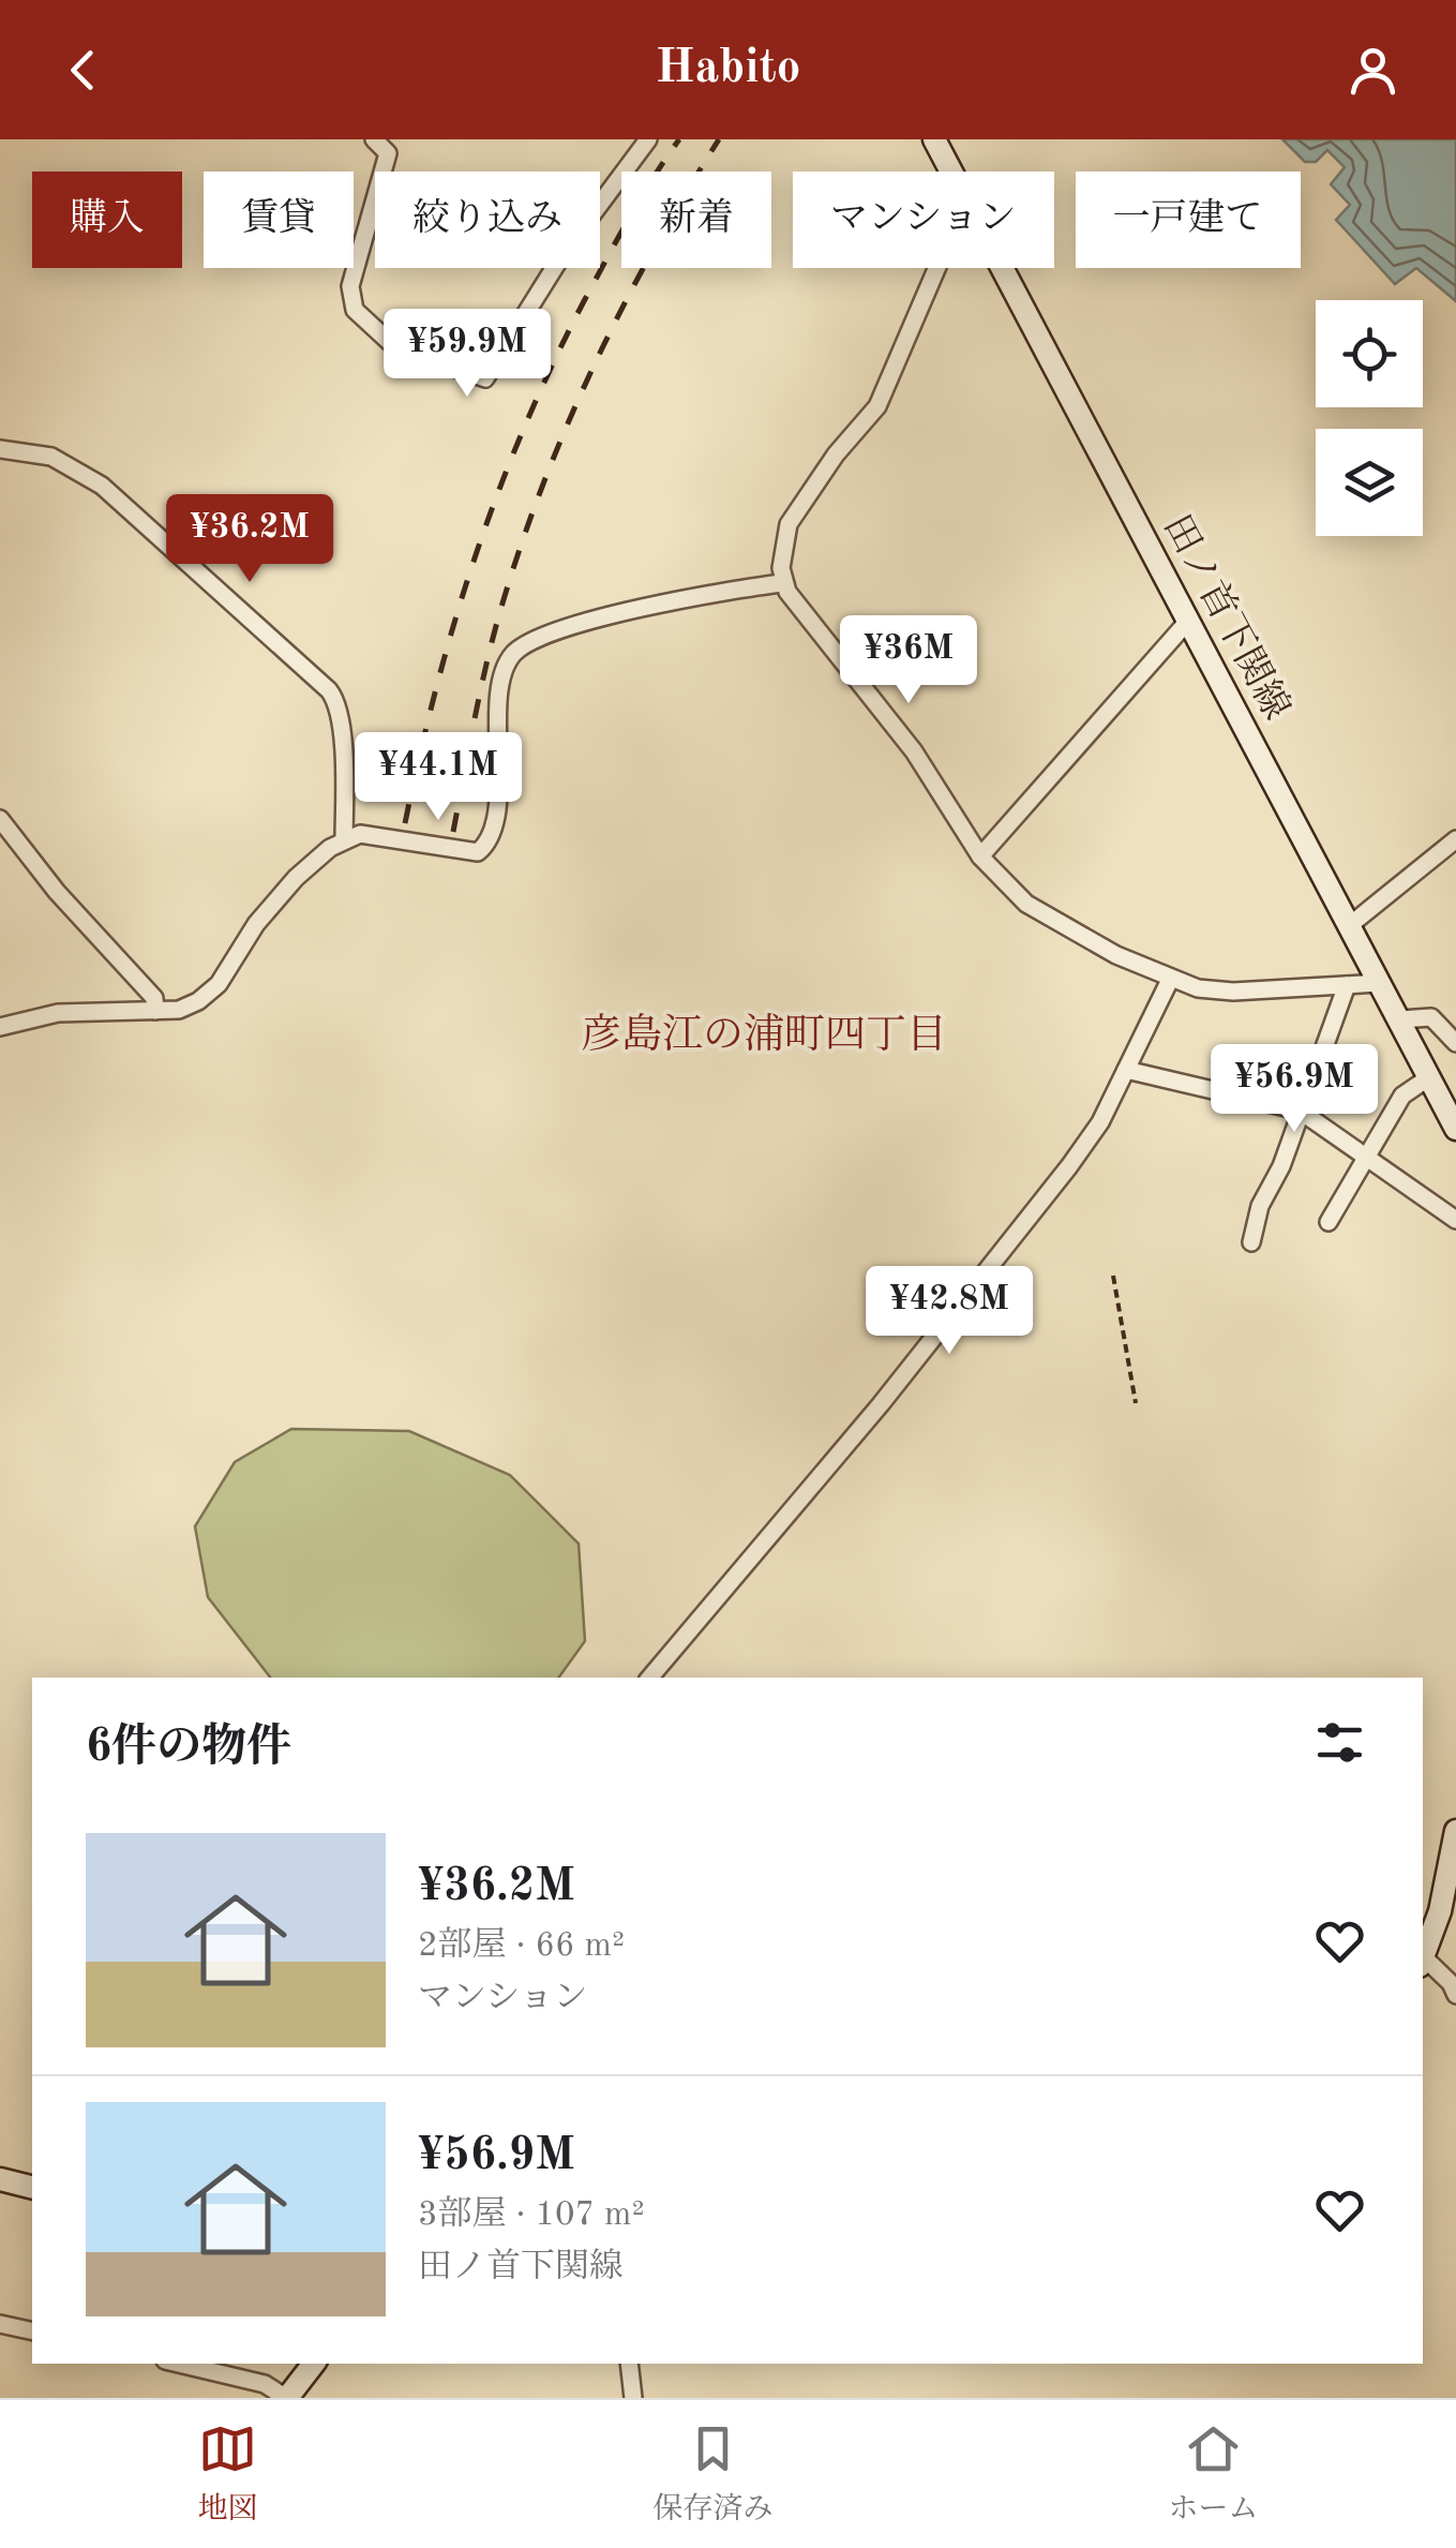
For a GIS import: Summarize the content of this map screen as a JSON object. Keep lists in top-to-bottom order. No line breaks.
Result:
{"streets":{"main road":["田ノ首下関線"]},"districts":["彦島江の浦町四丁目"],"page":{"header":"Habito","chip":["購入","賃貸","絞り込み","新着","マンション","一戸建て"],"price":["¥59.9M","¥36.2M","¥36M","¥44.1M","¥56.9M","¥42.8M"],"heading":"6件の物件","list":[{"name":"¥36.2M","note":"2部屋 · 66 m² · マンション"},{"name":"¥56.9M","note":"3部屋 · 107 m² · 田ノ首下関線"}],"tabs":["地図","保存済み","ホーム"]}}
